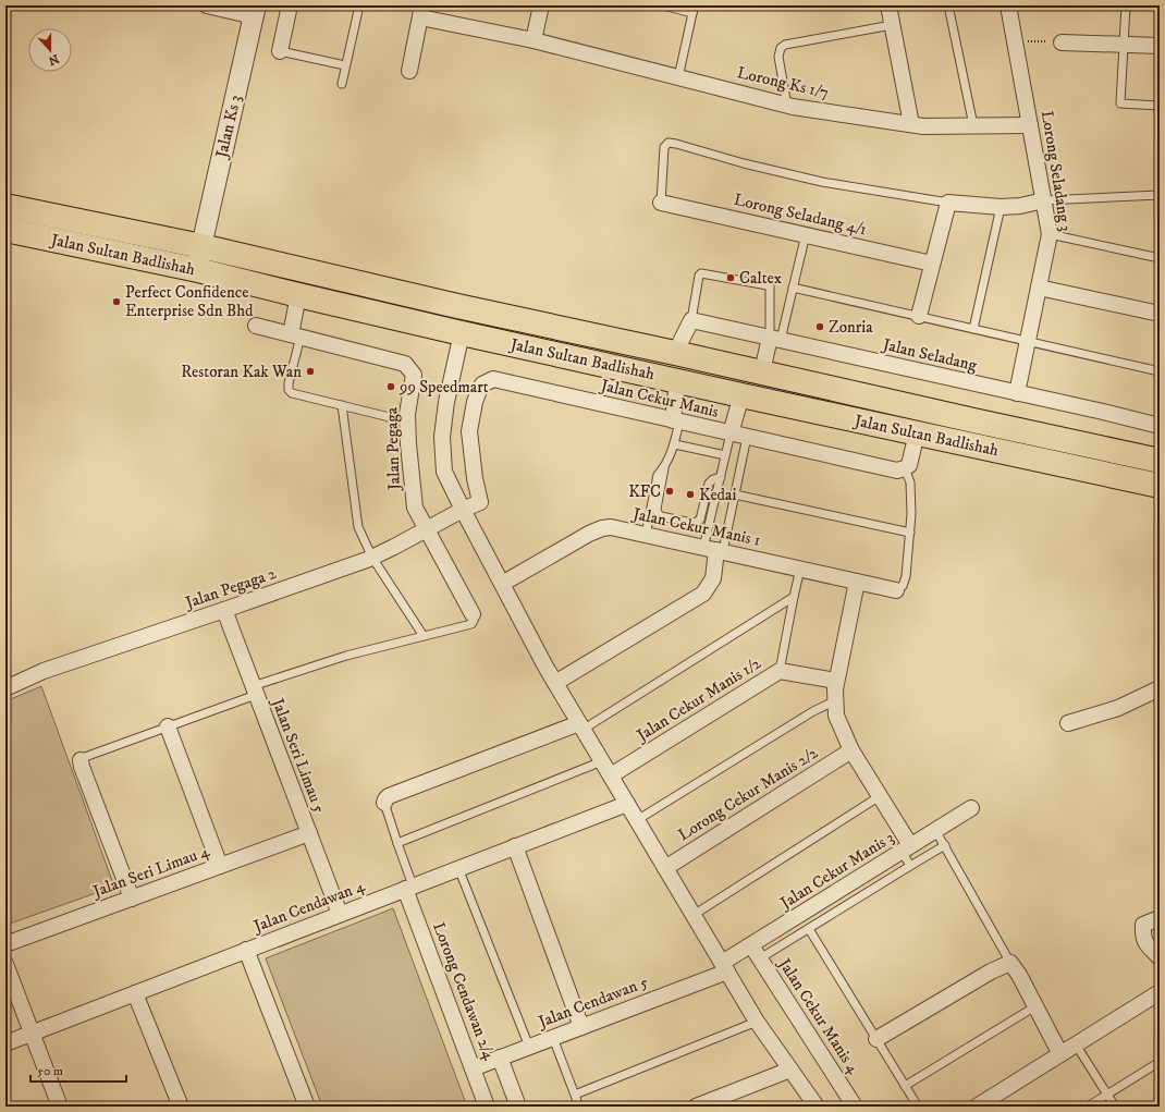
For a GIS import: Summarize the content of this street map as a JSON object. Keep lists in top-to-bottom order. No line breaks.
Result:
{"streets":{"main road":["Jalan Sultan Badlishah"],"street":["Lorong Ks 1/7","Jalan Ks 3","Lorong Seladang 3","Lorong Seladang 4/1","Jalan Seladang","Jalan Cekur Manis","Jalan Pegaga","Jalan Cekur Manis 1","Jalan Pegaga 2","Jalan Cekur Manis 1/2","Jalan Seri Limau 5","Lorong Cekur Manis 2/2","Jalan Cekur Manis 3","Jalan Seri Limau 4","Jalan Cendawan 4","Lorong Cendawan 2/4","Jalan Cendawan 5","Jalan Cekur Manis 4"]},"crossings":[["Lorong Ks 1/7","Lorong Seladang 3"],["Jalan Ks 3","Jalan Sultan Badlishah"],["Lorong Seladang 3","Jalan Seladang"],["Jalan Cekur Manis","Jalan Pegaga 2"],["Jalan Pegaga","Jalan Pegaga 2"],["Jalan Pegaga 2","Jalan Seri Limau 5"],["Jalan Seri Limau 5","Jalan Seri Limau 4"],["Jalan Seri Limau 5","Jalan Cendawan 4"],["Jalan Cekur Manis 3","Jalan Cendawan 5"],["Jalan Cekur Manis 3","Jalan Cekur Manis 4"],["Jalan Cendawan 4","Lorong Cendawan 2/4"],["Lorong Cendawan 2/4","Jalan Cendawan 5"]],"places":["Caltex","Perfect Confidence Enterprise Sdn Bhd","Zonria","Restoran Kak Wan","99 Speedmart","KFC","Kedai"],"scale_bar":"50 m","north":"bottom"}
